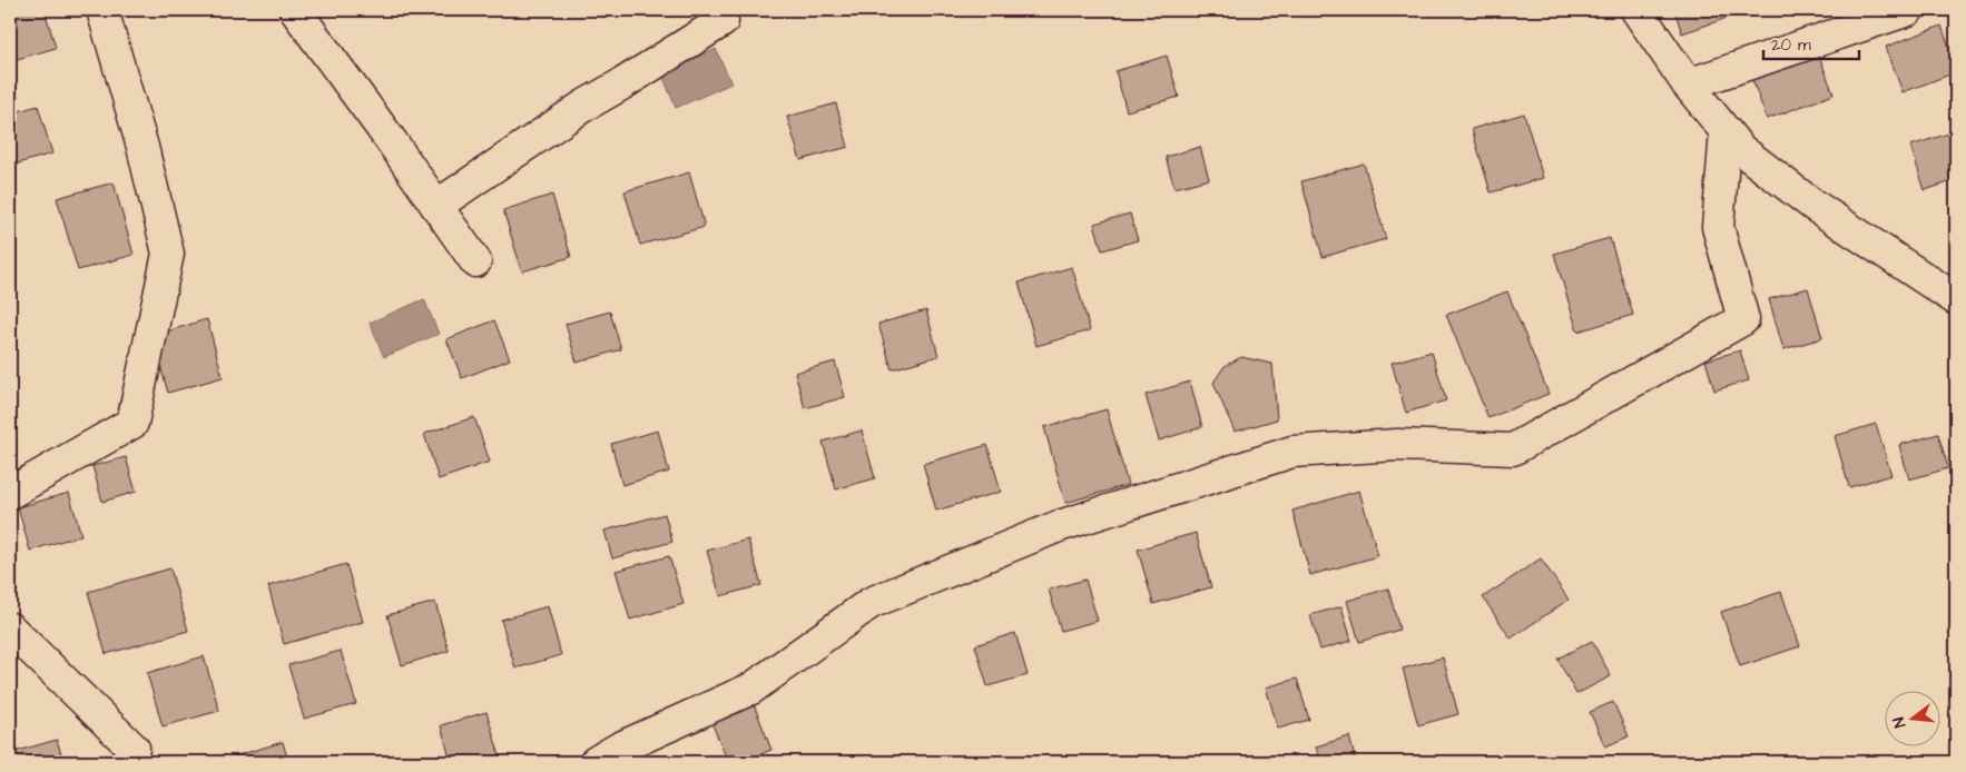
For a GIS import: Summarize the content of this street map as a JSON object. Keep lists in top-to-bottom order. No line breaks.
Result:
{"scale_bar":"20 m","north":"left"}
